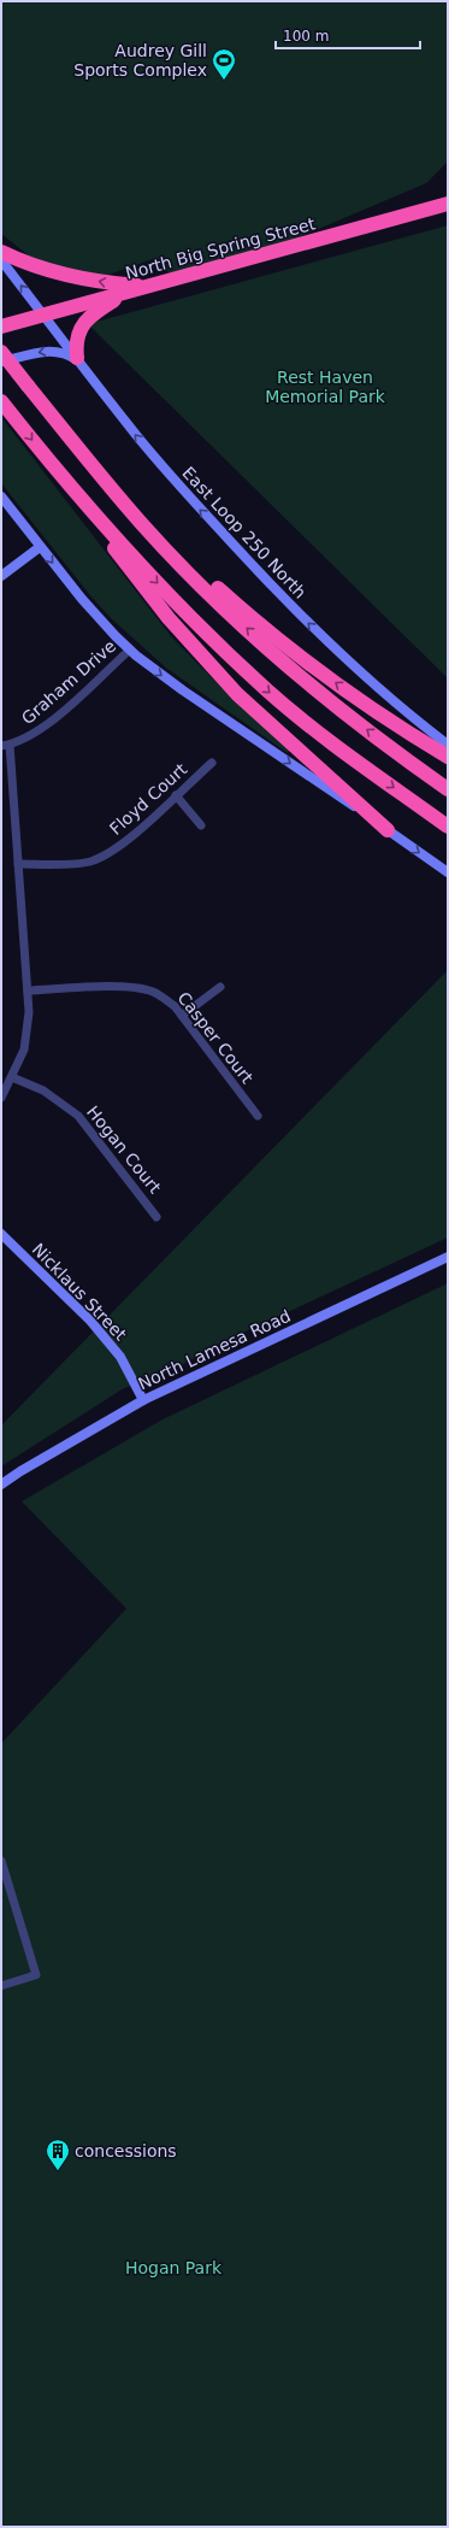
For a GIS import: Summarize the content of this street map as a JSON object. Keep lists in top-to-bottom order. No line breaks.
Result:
{"streets":{"highway":["North Big Spring Street"],"main road":["East Loop 250 North","Nicklaus Street","North Lamesa Road"],"street":["Graham Drive","Floyd Court","Casper Court","Hogan Court"]},"crossings":[["North Big Spring Street","East Loop 250 North"],["Nicklaus Street","North Lamesa Road"]],"one_way":["East Loop 250 North"],"parks":["Rest Haven Memorial Park","Hogan Park"],"places":{"sports":["Audrey Gill Sports Complex"],"building":["concessions"]},"scale_bar":"100 m"}
